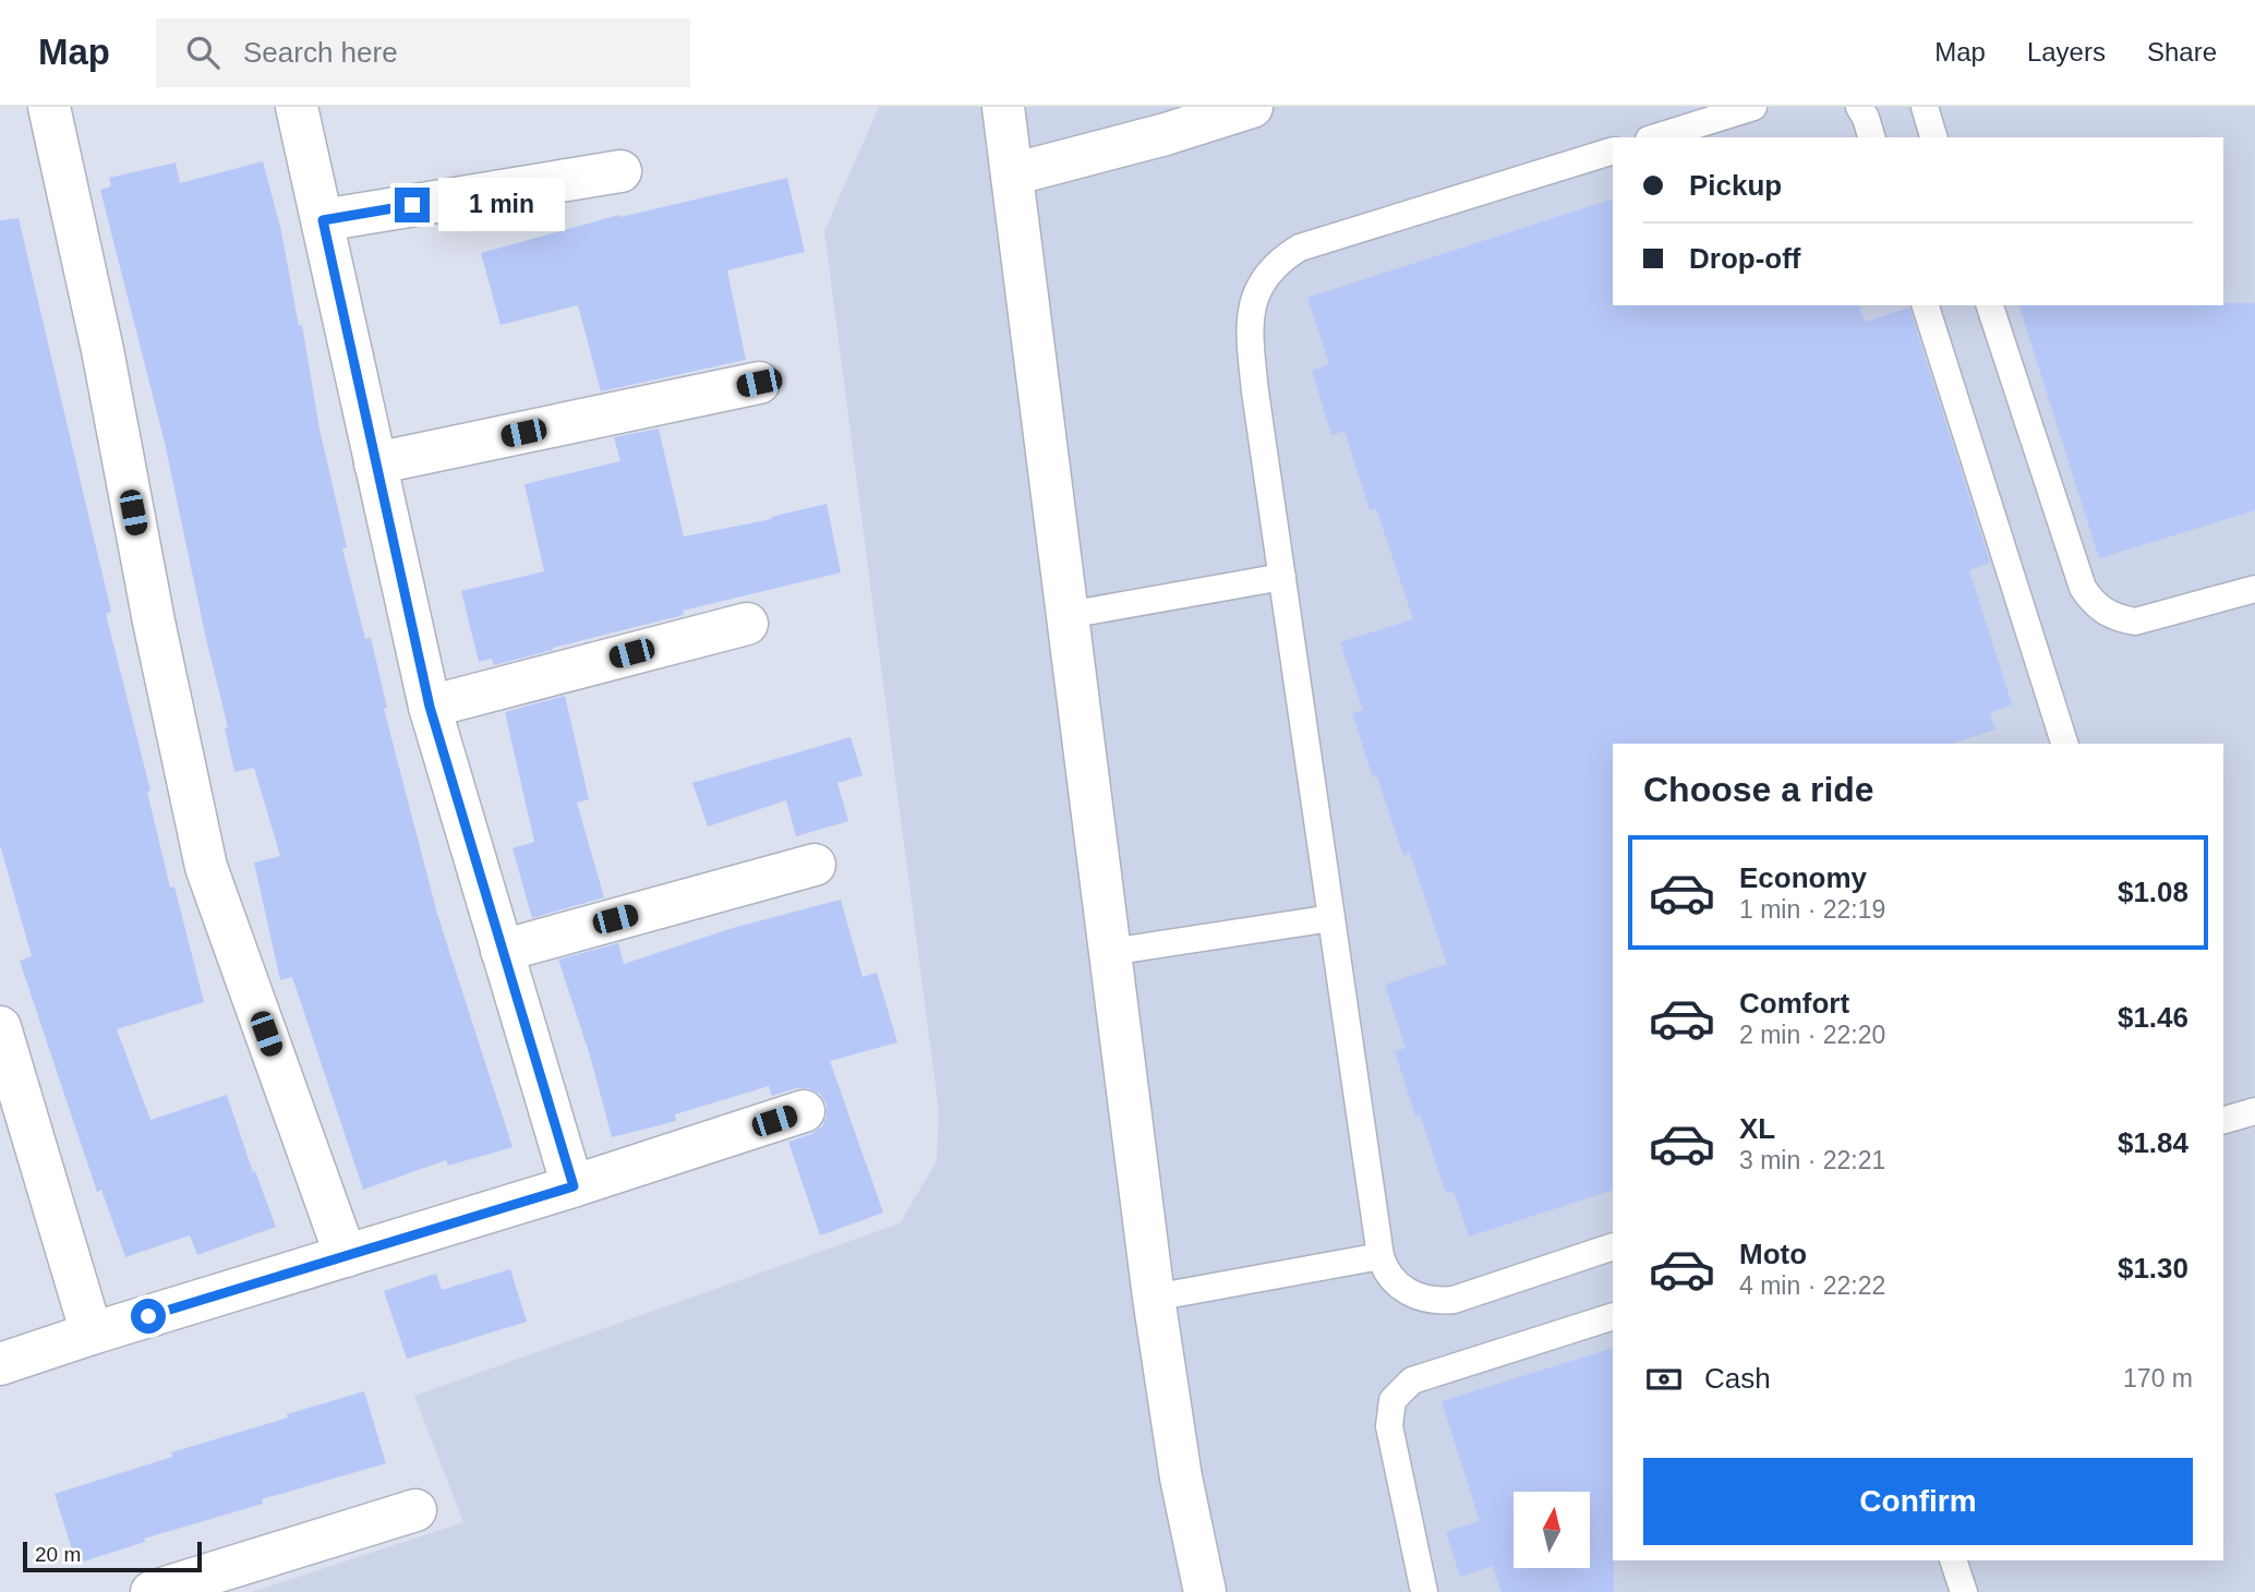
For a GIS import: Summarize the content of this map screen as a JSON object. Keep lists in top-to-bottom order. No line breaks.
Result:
{"scale_bar":"20 m","north":"top","page":{"header":"Map","search":"Search here","nav":["Map","Layers","Share"],"banner":["Pickup","Drop-off"],"bubble":"1 min","heading":"Choose a ride","list":[{"name":"Economy","note":"1 min · 22:19","value":"$1.08"},{"name":"Comfort","note":"2 min · 22:20","value":"$1.46"},{"name":"XL","note":"3 min · 22:21","value":"$1.84"},{"name":"Moto","note":"4 min · 22:22","value":"$1.30"}],"pay":["Cash","170 m"],"buttons":"Confirm","scale":"20 m"}}
